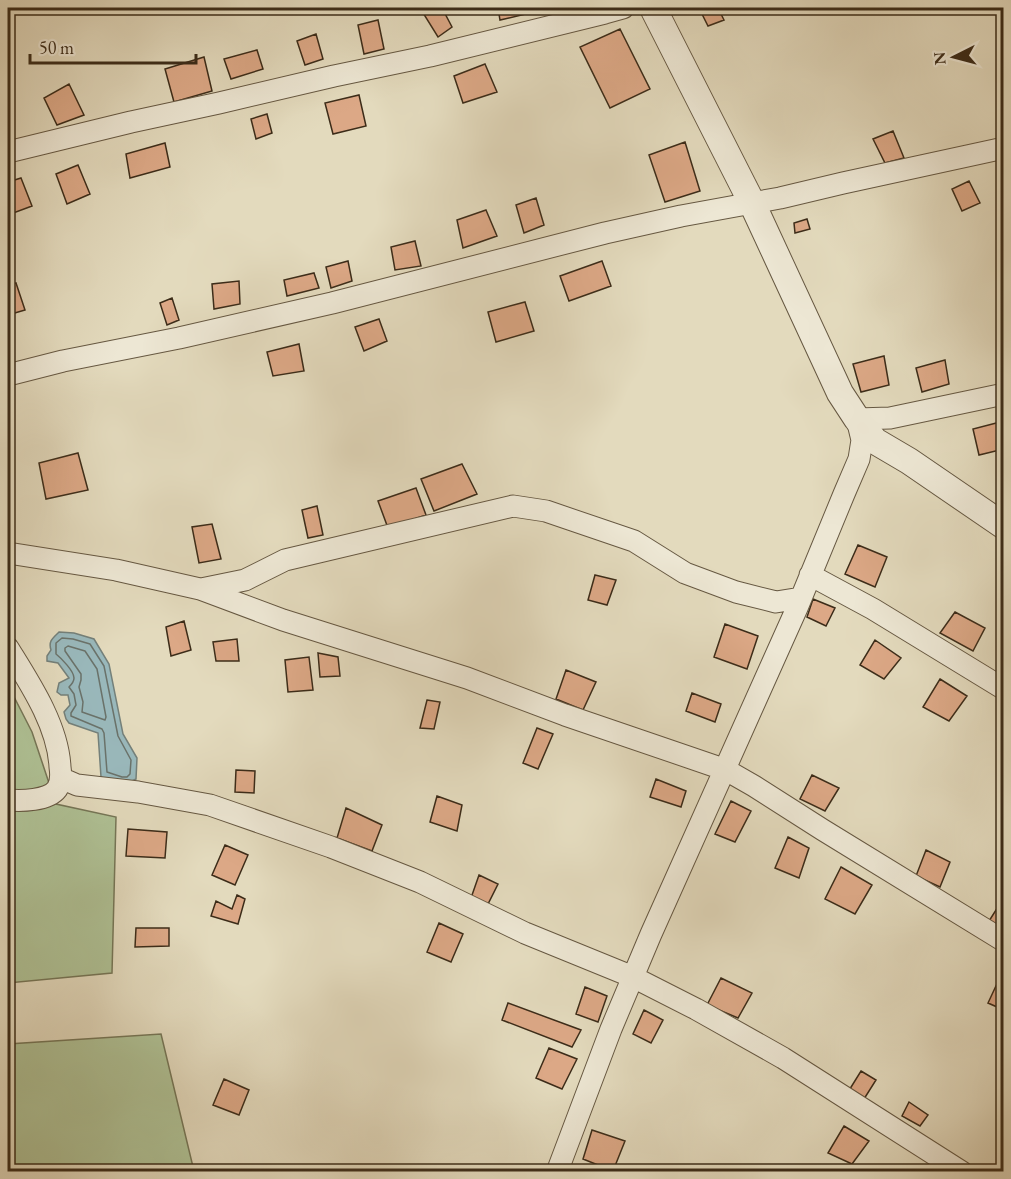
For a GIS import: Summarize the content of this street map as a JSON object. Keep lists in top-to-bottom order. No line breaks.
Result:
{"scale_bar":"50 m","north":"left"}
